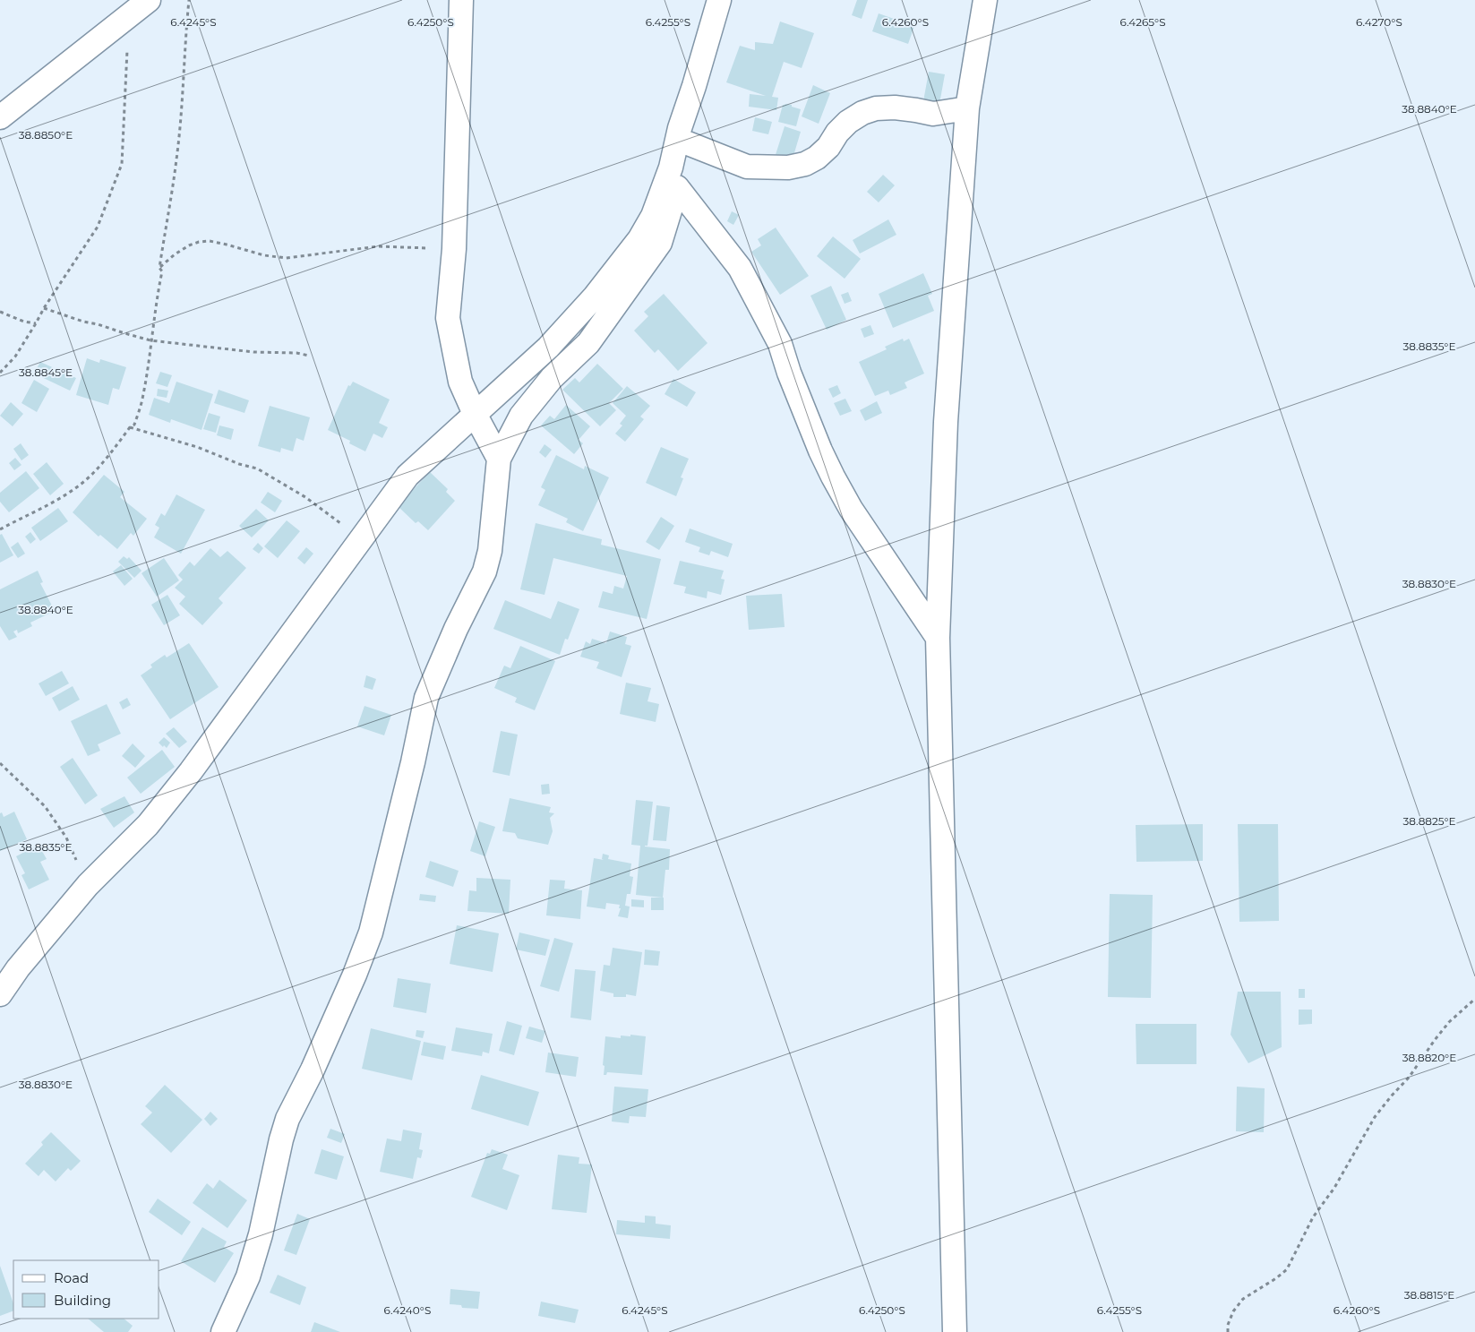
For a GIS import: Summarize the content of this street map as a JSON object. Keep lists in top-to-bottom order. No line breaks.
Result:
{"legend":["Road","Building"],"coordinates":["6.4260°S","6.4265°S","6.4245°S","6.4250°S","6.4255°S","6.4270°S","38.8840°E","38.8850°E","38.8835°E","38.8845°E","38.8830°E","38.8825°E","38.8820°E","38.8815°E","6.4240°S"]}
